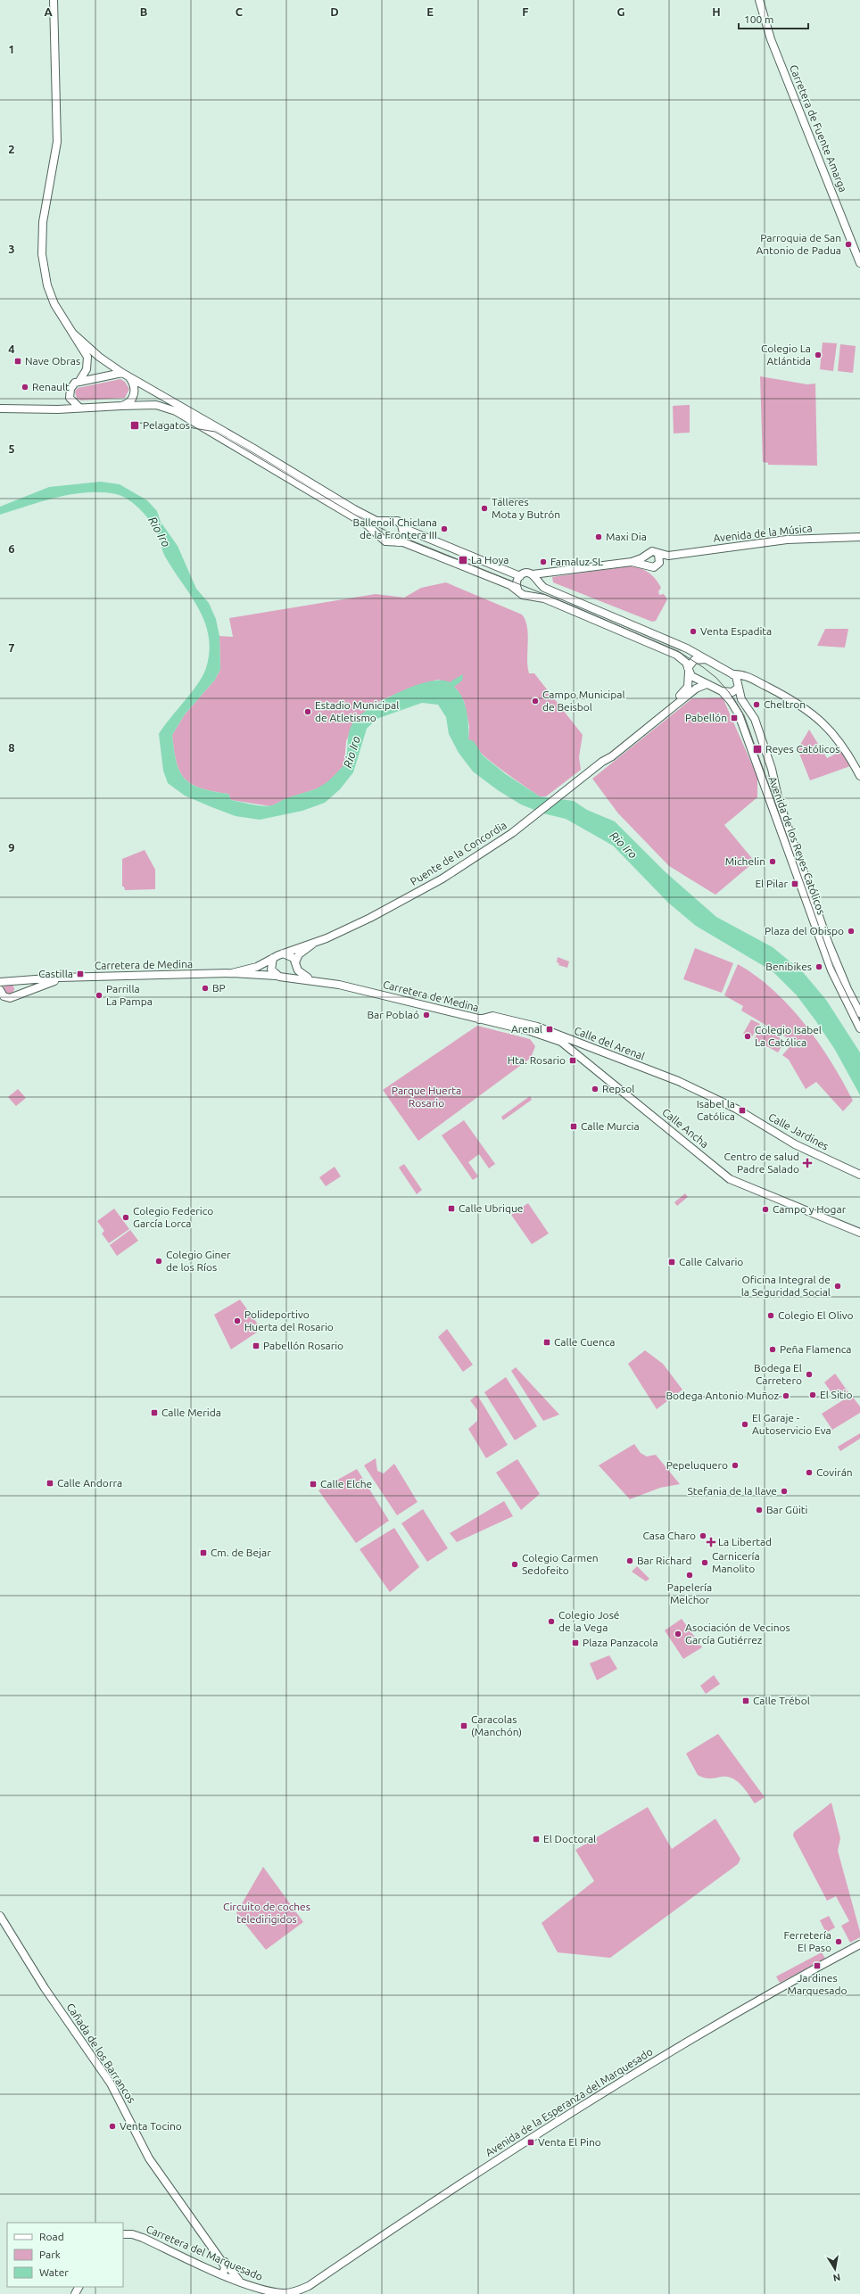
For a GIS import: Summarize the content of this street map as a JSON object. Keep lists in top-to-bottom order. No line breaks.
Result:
{"streets":{"main road":["Carretera de Fuente Amarga","Avenida de la Música","Avenida de los Reyes Católicos","Puente de la Concordia","Carretera de Medina","Calle del Arenal","Calle Ancha","Calle Jardines","Cañada de los Barrancos","Avenida de la Esperanza del Marquesado","Carretera del Marquesado"]},"crossings":[["Puente de la Concordia","Carretera de Medina"],["Carretera de Medina","Calle del Arenal"],["Carretera de Medina","Calle Ancha"],["Calle del Arenal","Calle Jardines"],["Cañada de los Barrancos","Carretera del Marquesado"],["Avenida de la Esperanza del Marquesado","Carretera del Marquesado"]],"water":["Rio Iro"],"parks":["Parque Huerta Rosario","Circuito de coches teledirigidos"],"places":{"other":["Parroquia de San Antonio de Padua","Colegio La Atlántida","Renault","Talleres Mota y Butrón","Ballenoil Chiclana de la Frontera III","Maxi Dia","Famaluz SL","Venta Espadita","Campo Municipal de Beisbol","Cheltron","Estadio Municipal de Atletismo","Michelin","Plaza del Obispo","Benibikes","BP","Parrilla La Pampa","Bar Poblaó","Colegio Isabel La Católica","Repsol","Campo y Hogar","Colegio Federico García Lorca","Colegio Giner de los Ríos","Oficina Integral de la Seguridad Social","Colegio El Olivo","Polideportivo Huerta del Rosario","Peña Flamenca","Bodega El Carretero","El Sitio","Bodega Antonio Muñoz","El Garaje - Autoservicio Eva","Pepeluquero","Covirán","Stefania de la llave","Bar Güiti","Casa Charo","Bar Richard","Carnicería Manolito","Colegio Carmen Sedofeito","Papelería Melchor","Colegio José de la Vega","Asociación de Vecinos García Gutiérrez","Ferretería El Paso","Venta Tocino"],"transit":["Nave Obras","Pelagatos","La Hoya","Pabellón","Reyes Católicos","El Pilar","Castilla","Arenal","Hta. Rosario","Isabel la Católica","Calle Murcia","Calle Ubrique","Calle Calvario","Calle Cuenca","Pabellón Rosario","Calle Merida","Calle Andorra","Calle Elche","Cm. de Bejar","Plaza Panzacola","Calle Trébol","Caracolas (Manchón)","El Doctoral","Jardines Marquesado","Venta El Pino"],"health":["Centro de salud Padre Salado","La Libertad"]},"legend":["Road","Park","Water"],"scale_bar":"100 m","north":"bottom","grid":{"columns":["A","B","C","D","E","F","G","H"],"rows":["1","2","3","4","5","6","7","8","9"]}}
